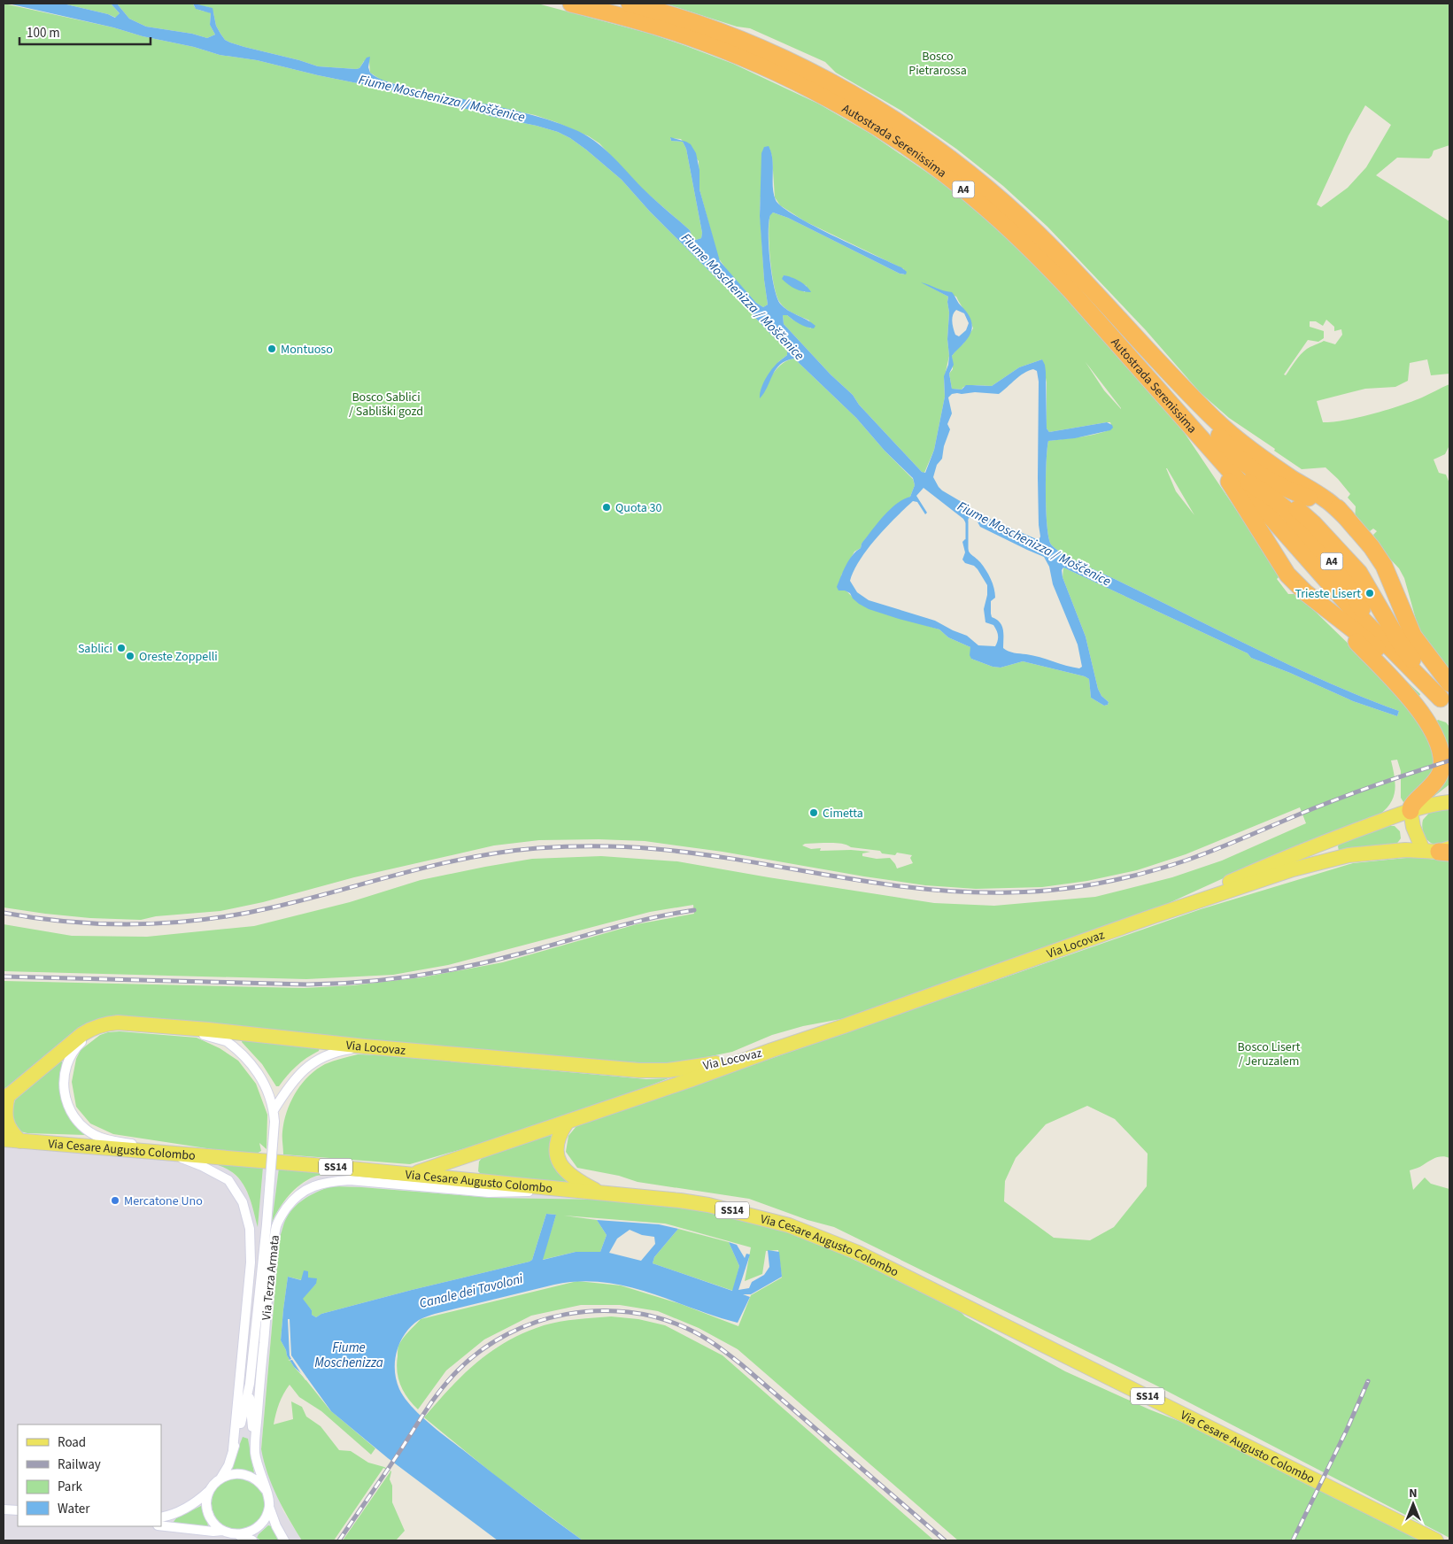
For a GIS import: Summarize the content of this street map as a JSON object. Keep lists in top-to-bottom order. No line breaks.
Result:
{"streets":{"highway":["Autostrada Serenissima","A4"],"main road":["Via Locovaz","Via Cesare Augusto Colombo","SS14"],"street":["Via Terza Armata"]},"crossings":[["Autostrada Serenissima","A4"],["Via Locovaz","Via Cesare Augusto Colombo"],["Via Locovaz","Via Terza Armata"],["Via Cesare Augusto Colombo","Via Terza Armata"]],"water":["Fiume Moschenizza / Moščenice","Canale dei Tavoloni","Fiume Moschenizza"],"parks":["Bosco Pietrarossa","Bosco Sablici / Sabliški gozd","Bosco Lisert / Jeruzalem"],"places":["Montuoso","Quota 30","Trieste Lisert","Sablici","Oreste Zoppelli","Cimetta","Mercatone Uno"],"legend":["Road","Railway","Park","Water"],"scale_bar":"100 m","north":"top"}
